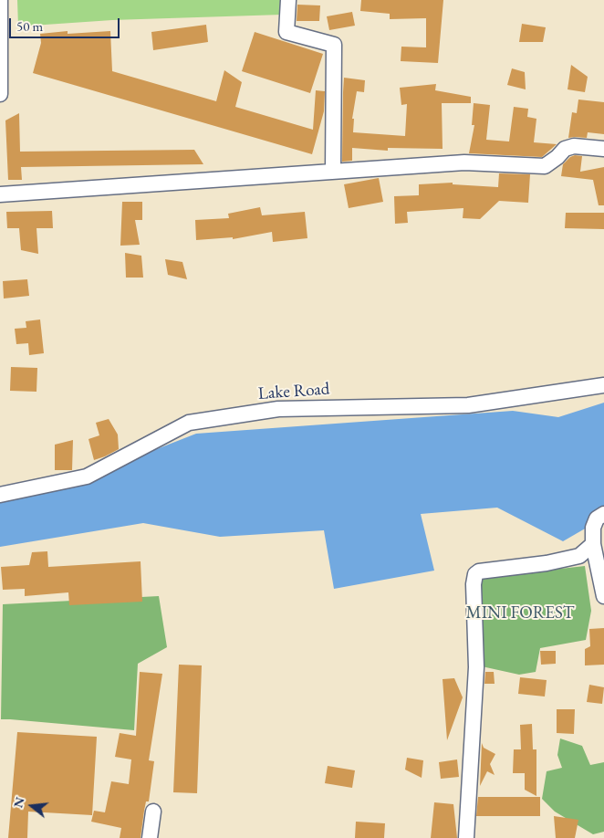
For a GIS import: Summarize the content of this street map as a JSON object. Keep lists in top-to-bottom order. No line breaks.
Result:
{"streets":{"street":["Lake Road"]},"parks":["MINI FOREST"],"scale_bar":"50 m","north":"left"}
